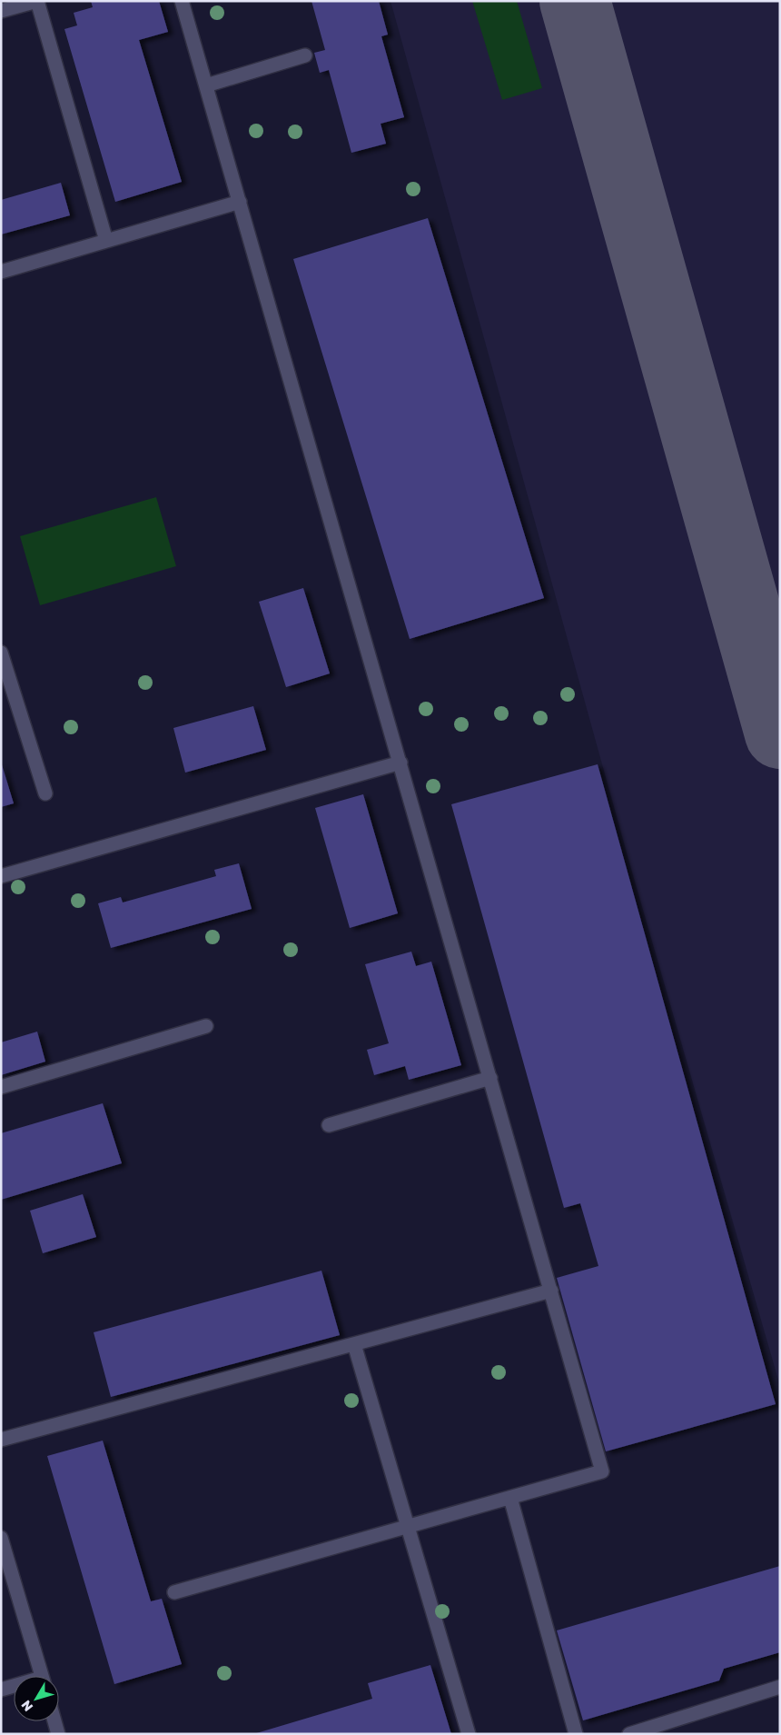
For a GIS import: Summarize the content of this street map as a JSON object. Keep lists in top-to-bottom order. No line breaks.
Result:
{"north":"bottom left"}
